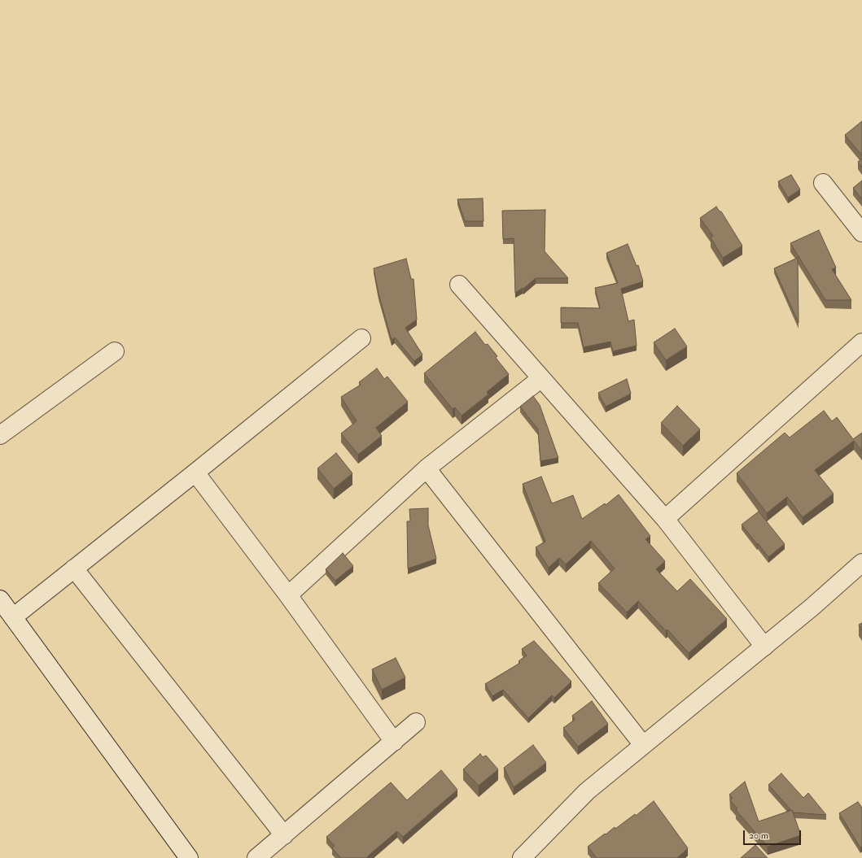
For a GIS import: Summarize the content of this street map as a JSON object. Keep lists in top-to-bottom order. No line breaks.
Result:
{"scale_bar":"20 m"}
